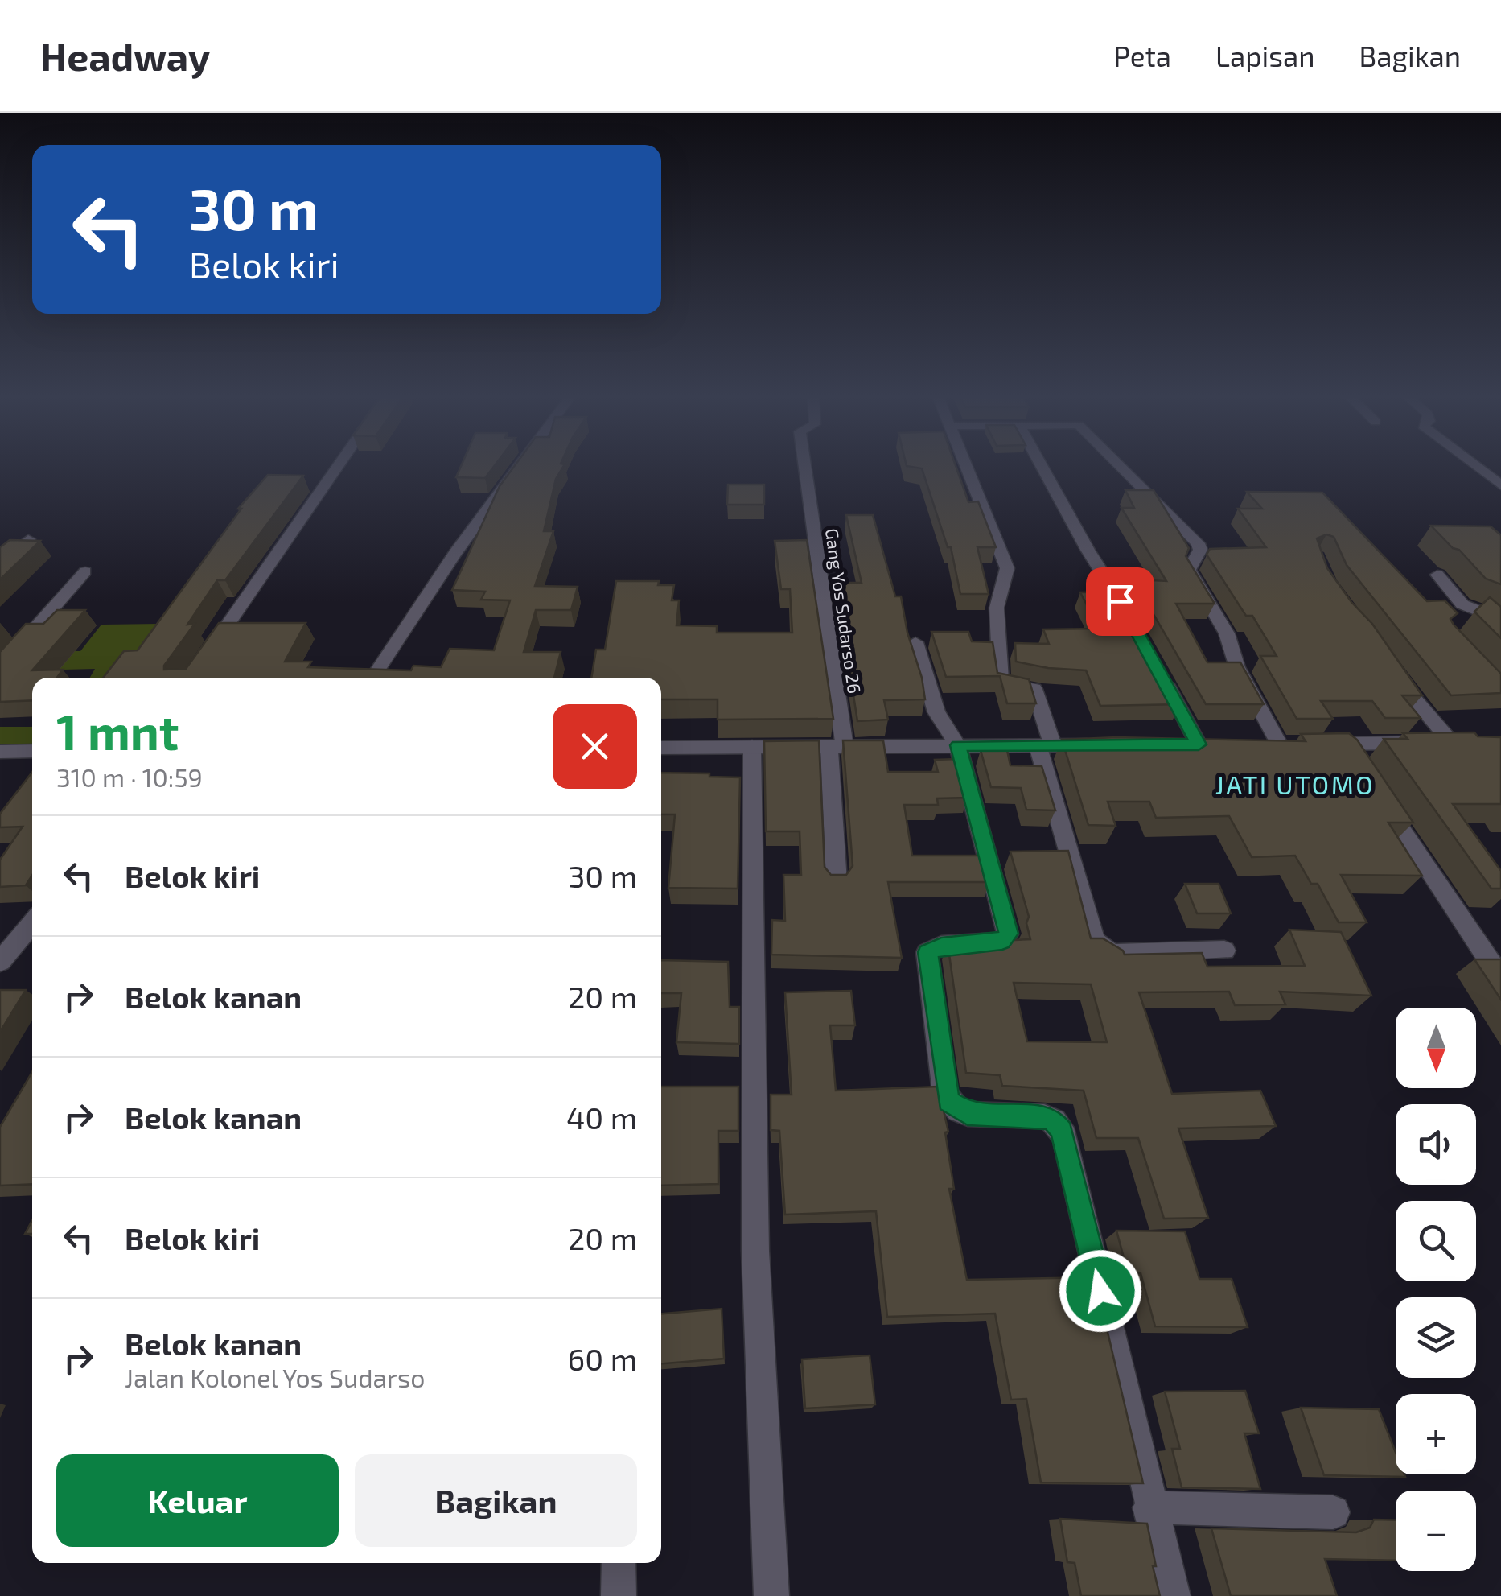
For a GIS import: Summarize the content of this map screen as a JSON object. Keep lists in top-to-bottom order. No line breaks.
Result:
{"streets":{"street":["Gang Yos Sudarso 26"]},"districts":["JATI UTOMO"],"north":"bottom","page":{"header":"Headway","nav":["Peta","Lapisan","Bagikan"],"turn":["30 m","Belok kiri"],"heading":["1 mnt","310 m · 10:59"],"list":[{"name":"Belok kiri","value":"30 m"},{"name":"Belok kanan","value":"20 m"},{"name":"Belok kanan","value":"40 m"},{"name":"Belok kiri","value":"20 m"},{"name":"Belok kanan","note":"Jalan Kolonel Yos Sudarso","value":"60 m"}],"map_buttons":["+","−"],"buttons":["Keluar","Bagikan"]}}
